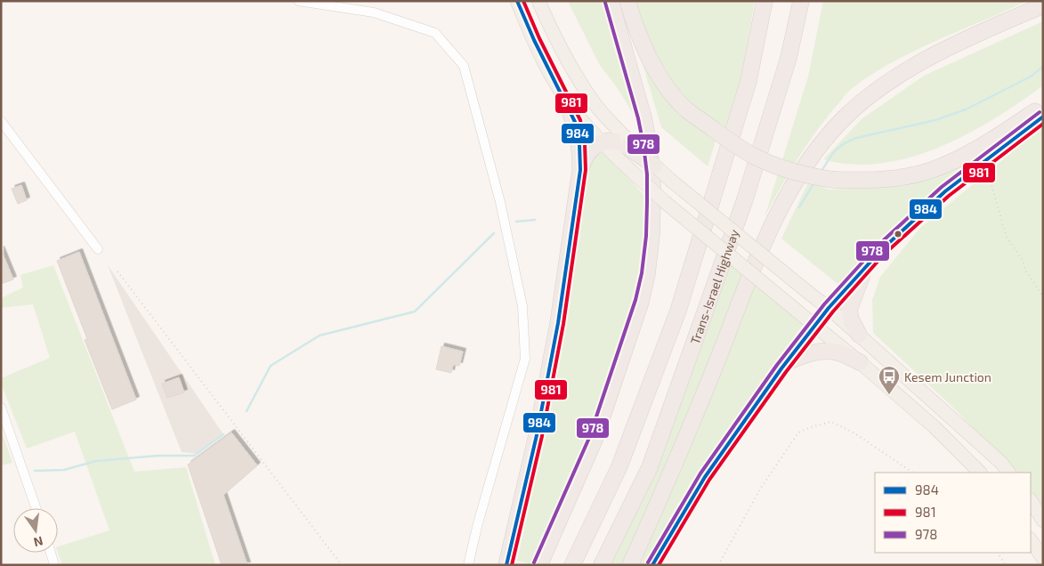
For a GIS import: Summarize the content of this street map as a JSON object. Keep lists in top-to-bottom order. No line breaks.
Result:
{"streets":{"highway":["Trans-Israel Highway"]},"places":{"bus stop":["Kesem Junction"]},"lines":["transit line 984","transit line 981","transit line 978"],"legend":["984","981","978"],"north":"bottom"}
